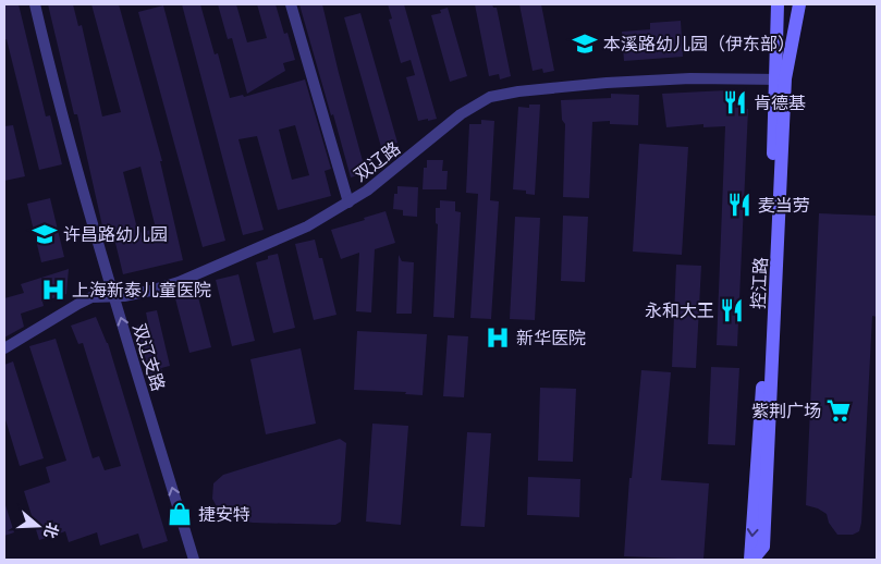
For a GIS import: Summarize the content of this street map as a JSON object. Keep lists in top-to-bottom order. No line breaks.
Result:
{"streets":{"main road":["控江路"],"street":["双辽路","双辽支路"]},"crossings":[["双辽路","控江路"],["双辽路","双辽支路"]],"one_way":["双辽支路"],"places":{"school or university":["本溪路幼儿园（伊东部）","许昌路幼儿园"],"restaurant":["肯德基","麦当劳","永和大王"],"hospital":["上海新泰儿童医院","新华医院"],"supermarket":["紫荆广场"],"shop":["捷安特"]},"north":"right"}
